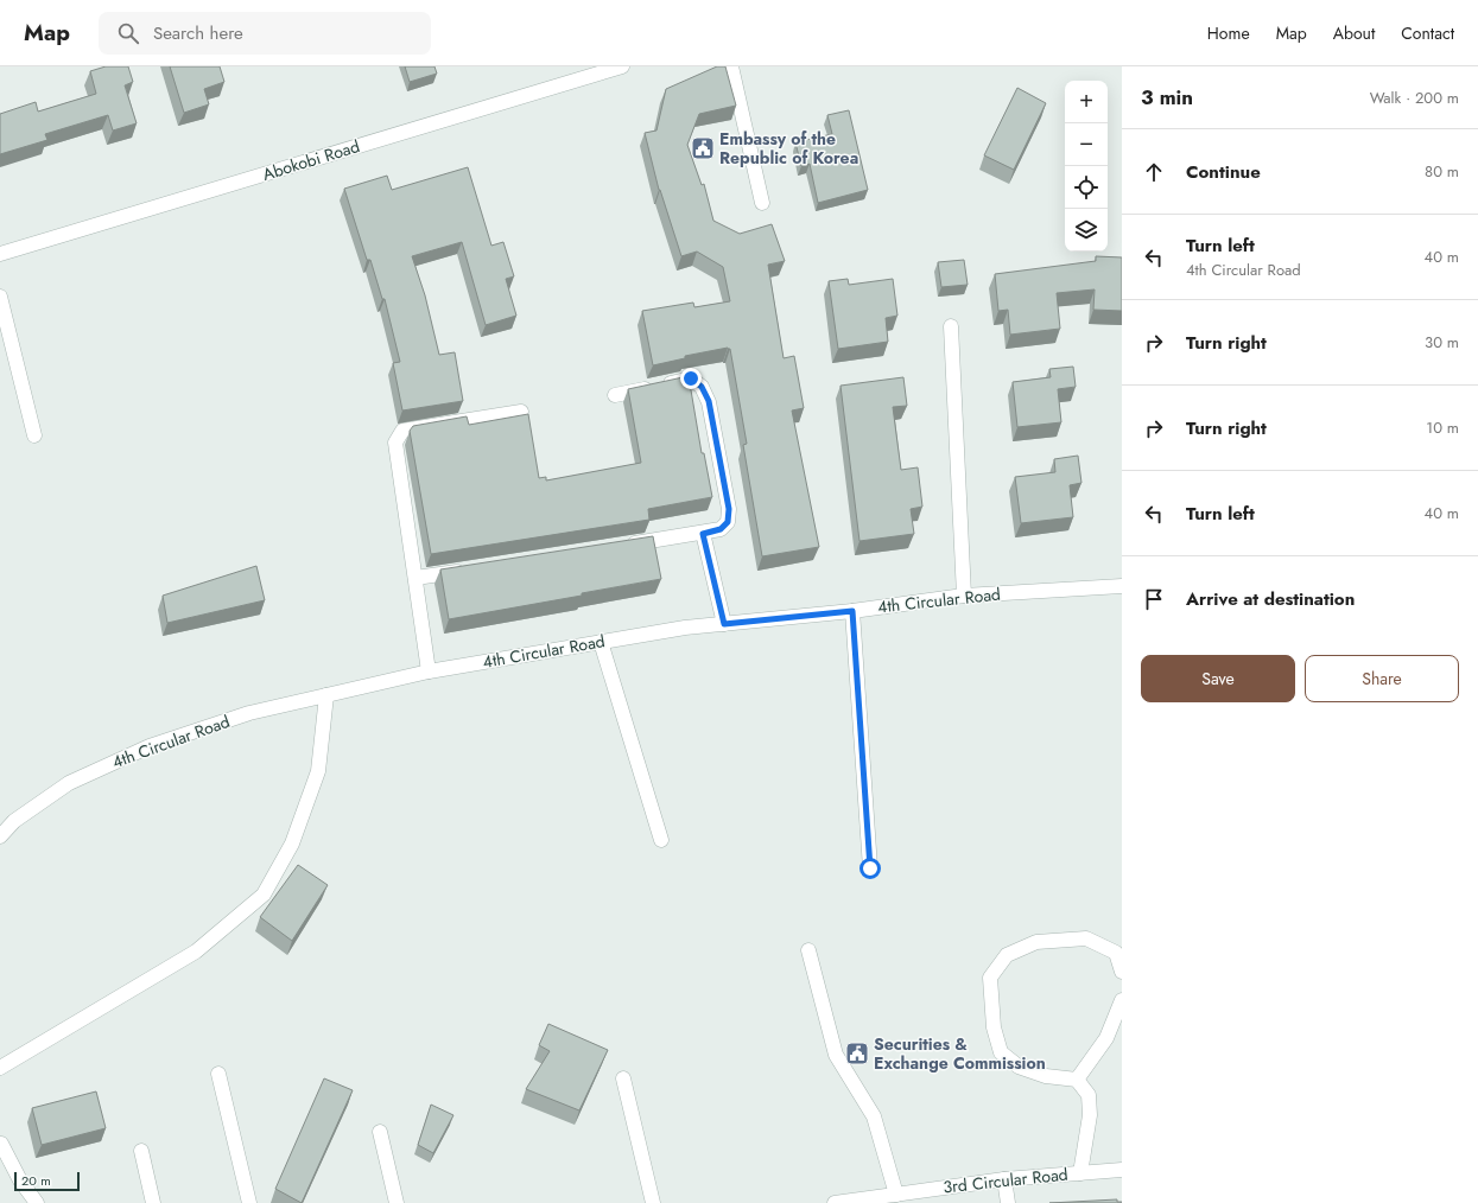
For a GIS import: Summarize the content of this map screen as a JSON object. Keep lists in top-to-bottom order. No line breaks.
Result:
{"streets":{"street":["Abokobi Road","4th Circular Road","3rd Circular Road"]},"places":{"public building":["Embassy of the Republic of Korea","Securities & Exchange Commission"]},"scale_bar":"20 m","page":{"header":"Map","search":"Search here","nav":["Home","Map","About","Contact"],"heading":["3 min","Walk · 200 m"],"map_buttons":["+","−"],"list":[["Continue","80 m"],["Turn left","4th Circular Road","40 m"],["Turn right","30 m"],["Turn right","10 m"],["Turn left","40 m"],"Arrive at destination"],"buttons":["Save","Share"],"scale":"20 m"}}
